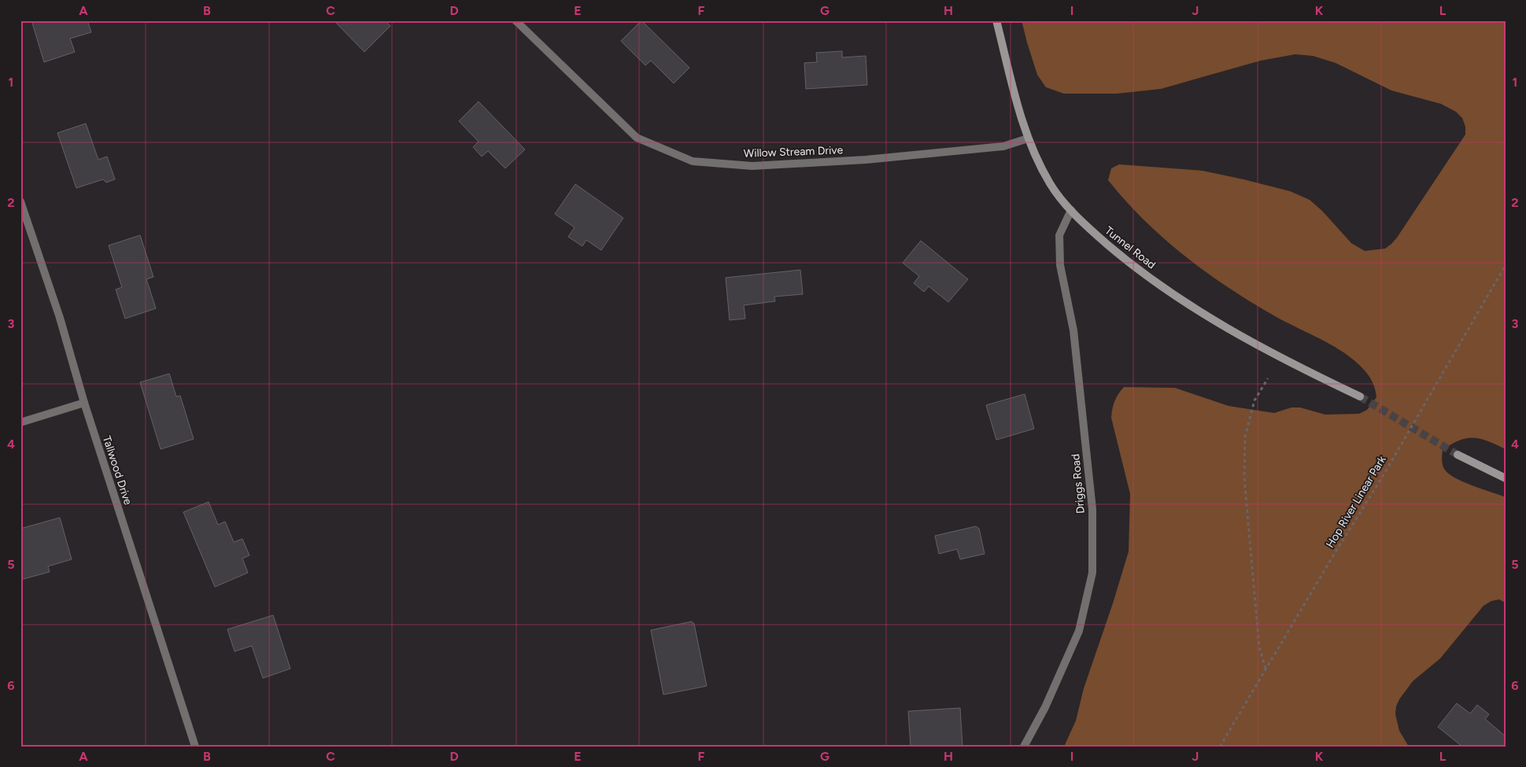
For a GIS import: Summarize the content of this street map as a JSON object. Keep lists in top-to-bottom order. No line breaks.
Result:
{"streets":{"main road":["Tunnel Road"],"street":["Willow Stream Drive","Tallwood Drive","Driggs Road"],"path":["Hop River Linear Park"]},"crossings":[["Willow Stream Drive","Tunnel Road"],["Tunnel Road","Driggs Road"]],"grid":{"columns":["A","B","C","D","E","F","G","H","I","J","K","L"],"rows":["1","2","3","4","5","6"]}}
